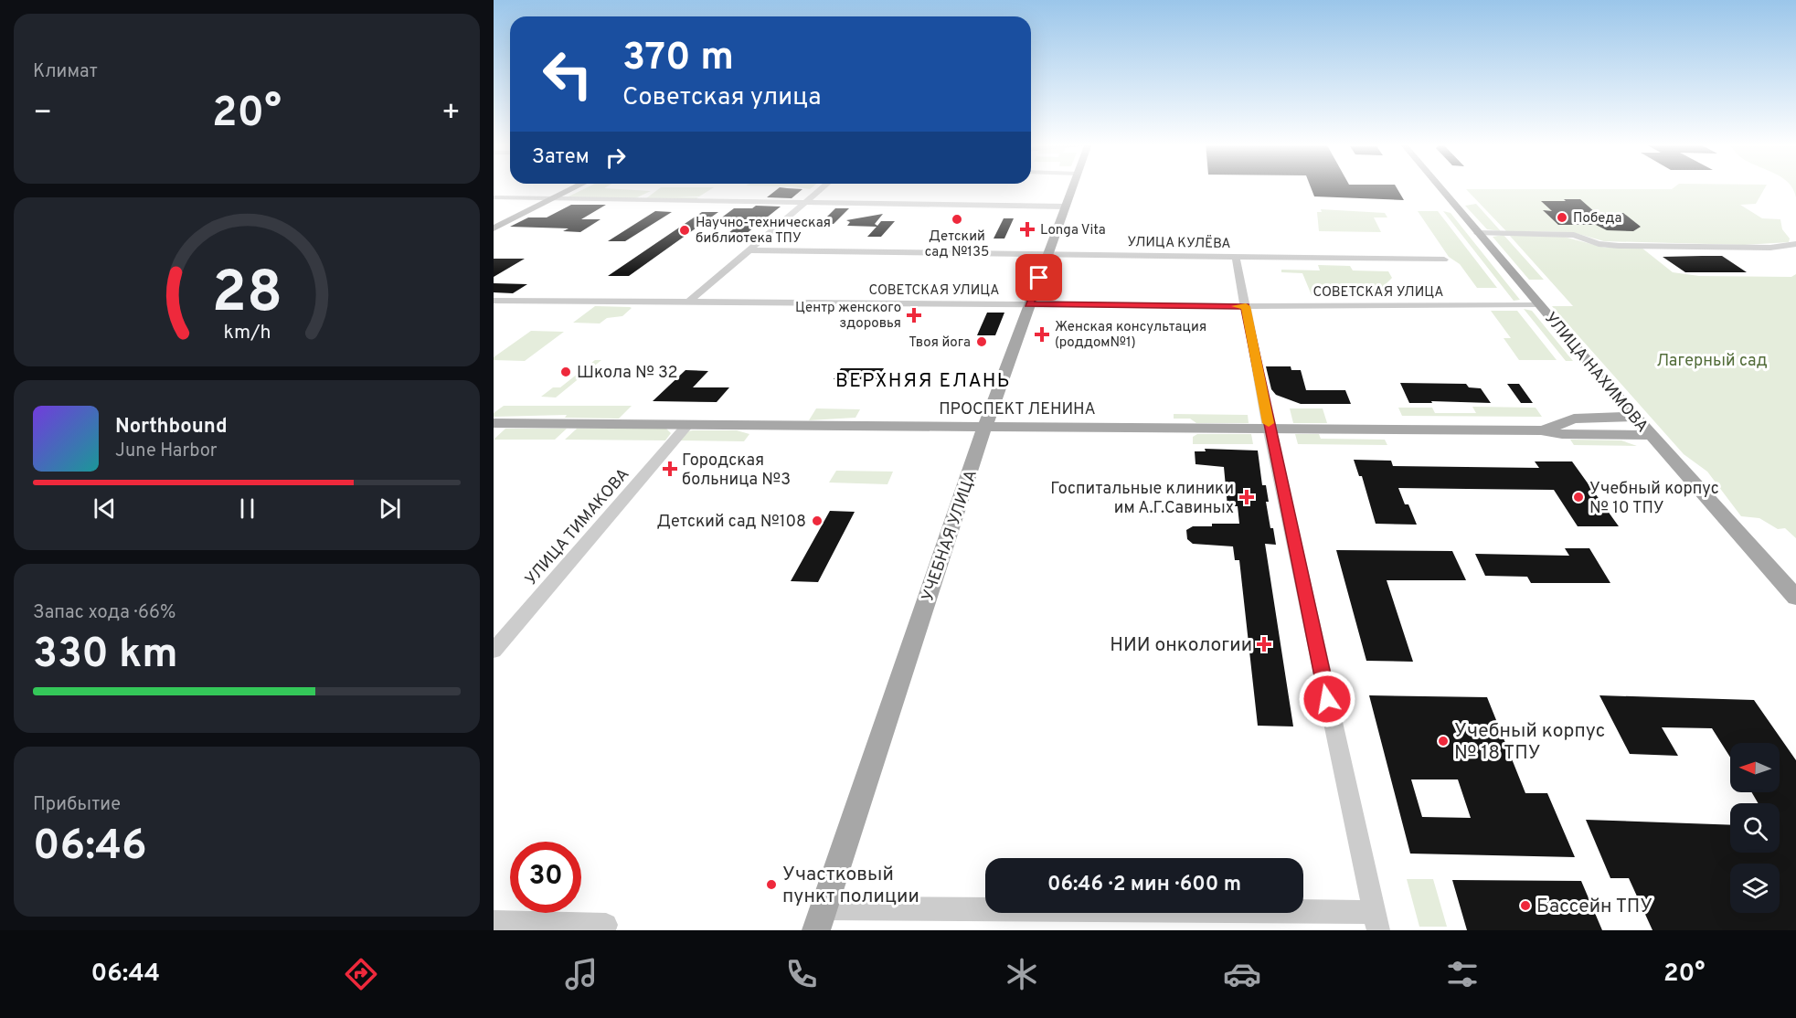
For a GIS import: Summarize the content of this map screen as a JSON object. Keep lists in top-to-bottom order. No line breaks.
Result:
{"streets":{"main road":["УЛИЦА НАХИМОВА","ПРОСПЕКТ ЛЕНИНА","УЧЕБНАЯ УЛИЦА"],"street":["УЛИЦА КУЛЁВА","СОВЕТСКАЯ УЛИЦА","УЛИЦА ТИМАКОВА"]},"crossings":[["УЛИЦА КУЛЁВА","УЧЕБНАЯ УЛИЦА"],["СОВЕТСКАЯ УЛИЦА","УЛИЦА НАХИМОВА"],["СОВЕТСКАЯ УЛИЦА","УЧЕБНАЯ УЛИЦА"],["УЛИЦА НАХИМОВА","ПРОСПЕКТ ЛЕНИНА"],["ПРОСПЕКТ ЛЕНИНА","УЛИЦА ТИМАКОВА"],["ПРОСПЕКТ ЛЕНИНА","УЧЕБНАЯ УЛИЦА"]],"districts":["ВЕРХНЯЯ ЕЛАНЬ"],"parks":["Лагерный сад"],"places":{"other":["Победа","Детский сад №135","Научно-техническая библиотека ТПУ","Твоя йога","Школа № 32","Учебный корпус № 10 ТПУ","Детский сад №108","Учебный корпус № 18 ТПУ","Участковый пункт полиции","Бассейн ТПУ"],"health":["Longa Vita","Центр женского здоровья","Женская консультация (роддом№1)","Городская больница №3","Госпитальные клиники им А.Г.Савиных","НИИ онкологии"]},"north":"left","page":{"tile":["Климат",["Запас хода · 66%","330 km"],["Прибытие","06:46"]],"turn":["370 m","Советская улица"],"heat":["−","20°","+"],"then":"Затем","song":["Northbound","June Harbor"],"limit":"30","trip":"06:46 · 2 мин · 600 m","tabs":["06:44","20°"],"gauge":["28","km/h"]}}
